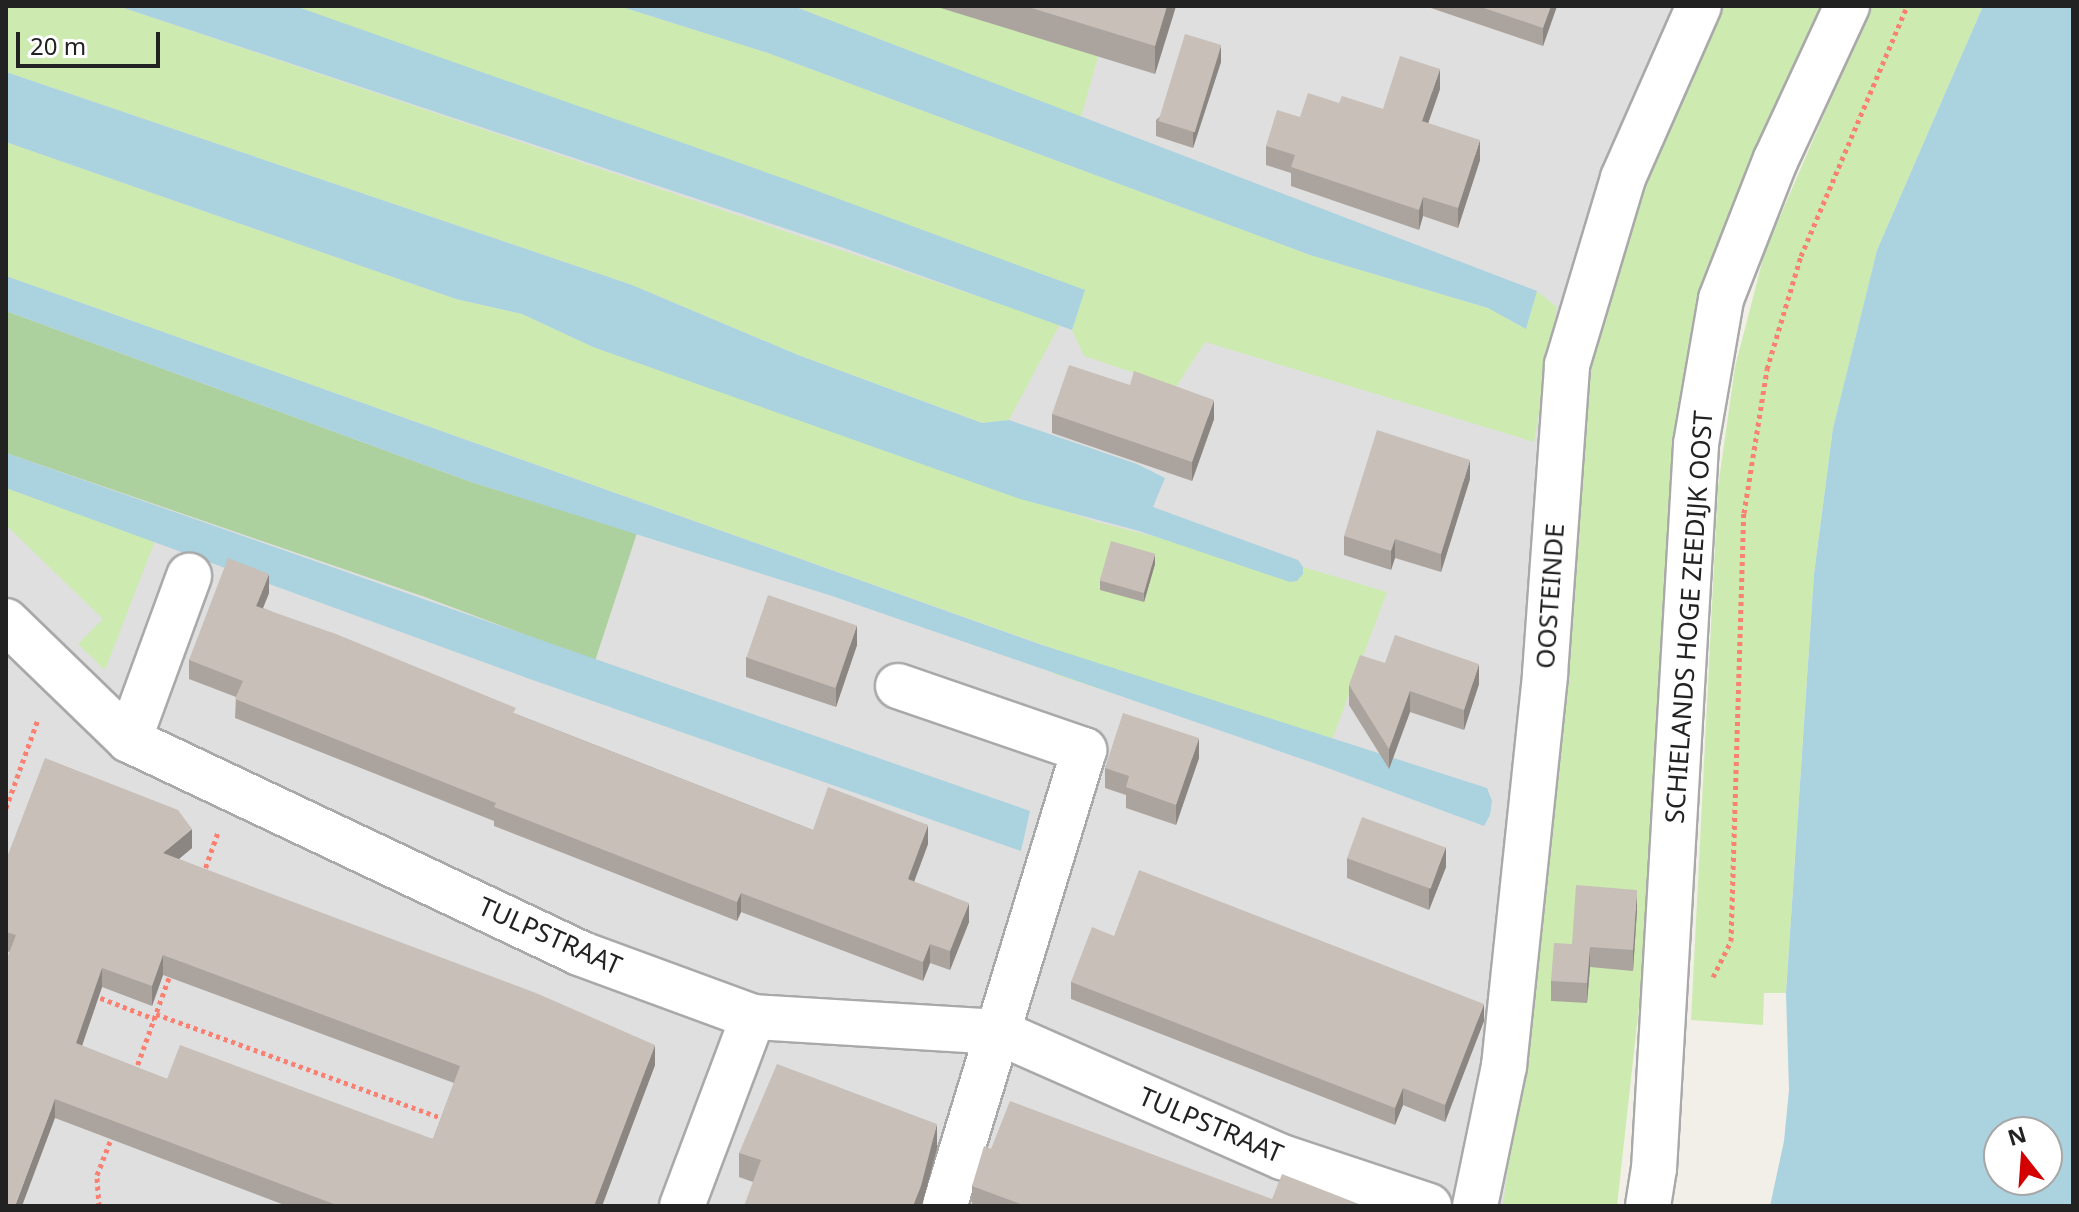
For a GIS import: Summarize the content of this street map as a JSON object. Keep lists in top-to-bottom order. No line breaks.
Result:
{"streets":{"street":["OOSTEINDE","SCHIELANDS HOGE ZEEDIJK OOST","TULPSTRAAT"]},"scale_bar":"20 m","north":"top"}
